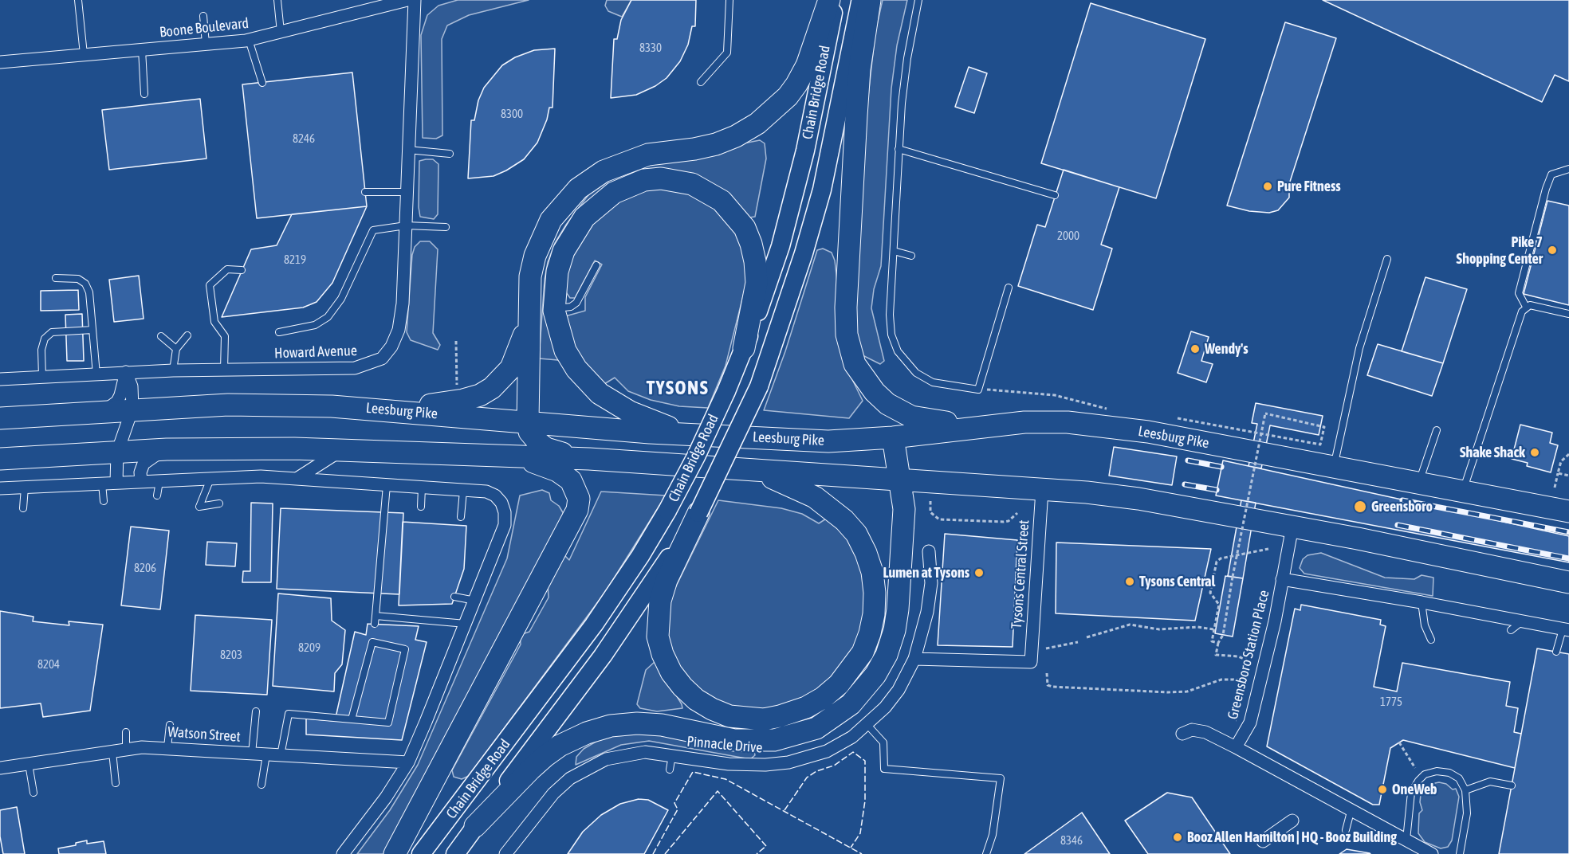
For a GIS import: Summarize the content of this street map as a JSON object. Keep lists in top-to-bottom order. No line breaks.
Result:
{"streets":{"highway":["Leesburg Pike"],"main road":["Chain Bridge Road"],"street":["Boone Boulevard","Howard Avenue","Tysons Central Street","Greensboro Station Place","Watson Street","Pinnacle Drive"]},"crossings":[["Tysons Central Street","Pinnacle Drive"]],"districts":["TYSONS"],"places":["Pure Fitness","Pike 7 Shopping Center","Wendy's","Shake Shack","Greensboro","Lumen at Tysons","Tysons Central","OneWeb","Booz Allen Hamilton | HQ - Booz Building"],"house_numbers":["8330","8300","8246","2000","8219","8206","8209","8203","8204","1775","8346"]}
